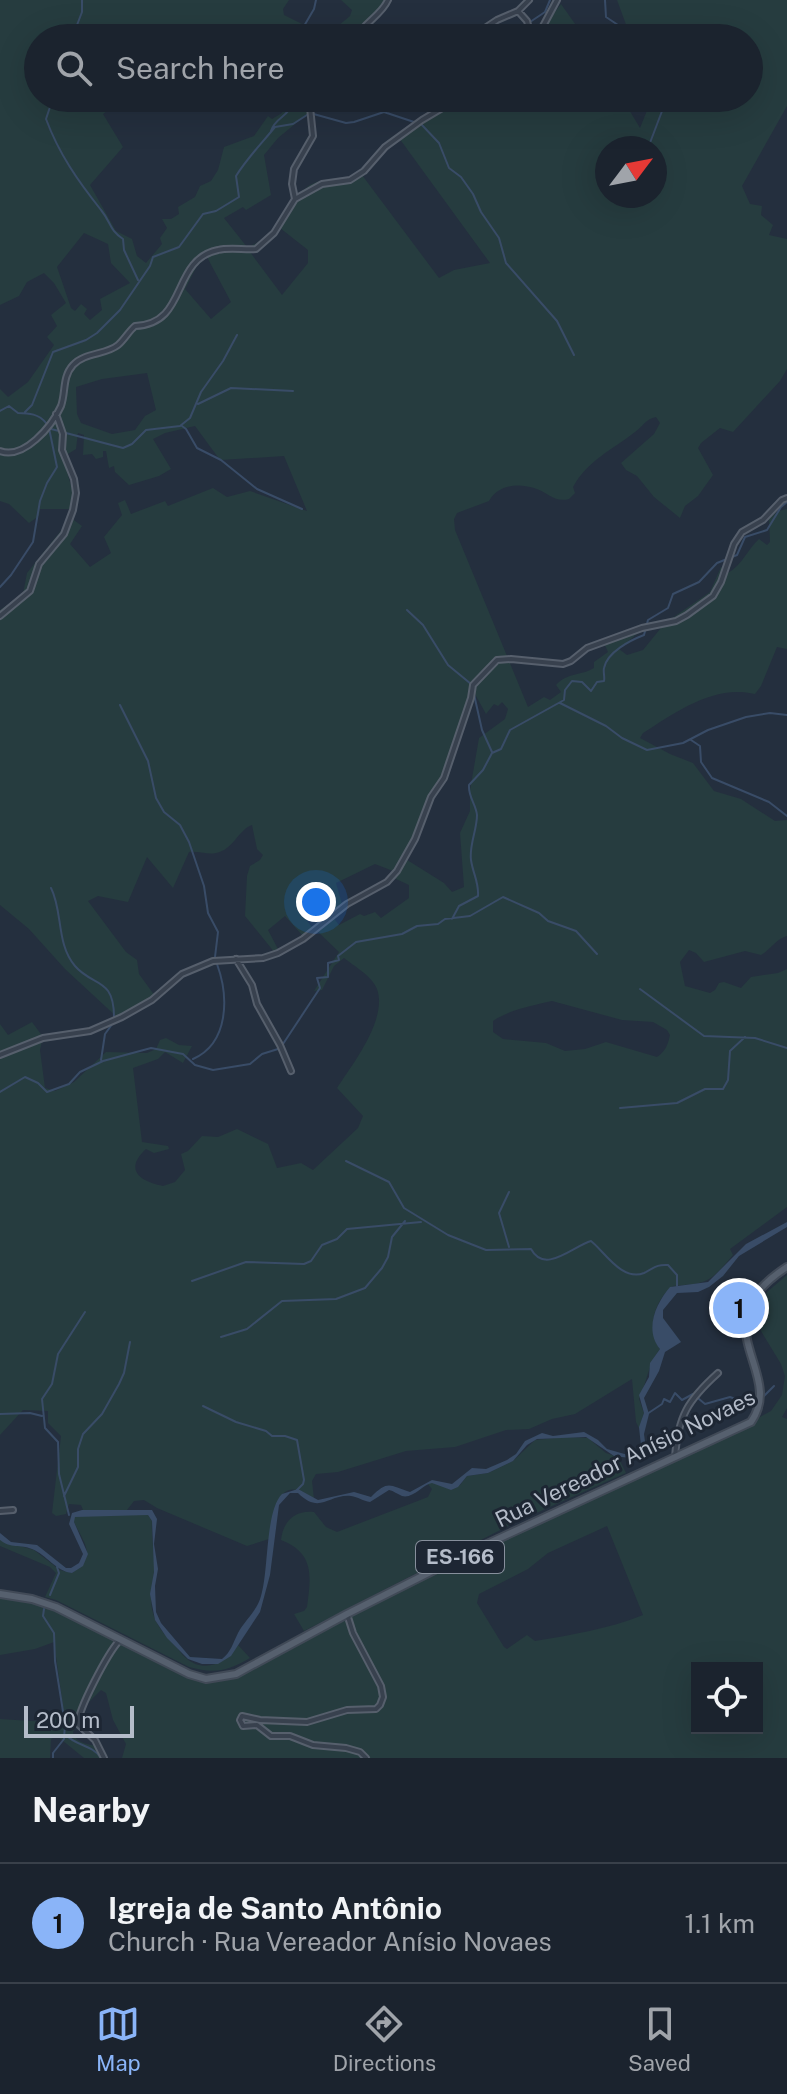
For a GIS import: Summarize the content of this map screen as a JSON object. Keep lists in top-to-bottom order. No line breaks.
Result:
{"streets":{"main road":["Rua Vereador Anísio Novaes","ES-166"]},"scale_bar":"200 m","north":"top right","page":{"search":"Search here","pins":"1","scale":"200 m","heading":"Nearby","list":[{"mark":"1","name":"Igreja de Santo Antônio","note":"Church · Rua Vereador Anísio Novaes","value":"1.1 km"}],"nav":["Map","Directions","Saved"]}}
